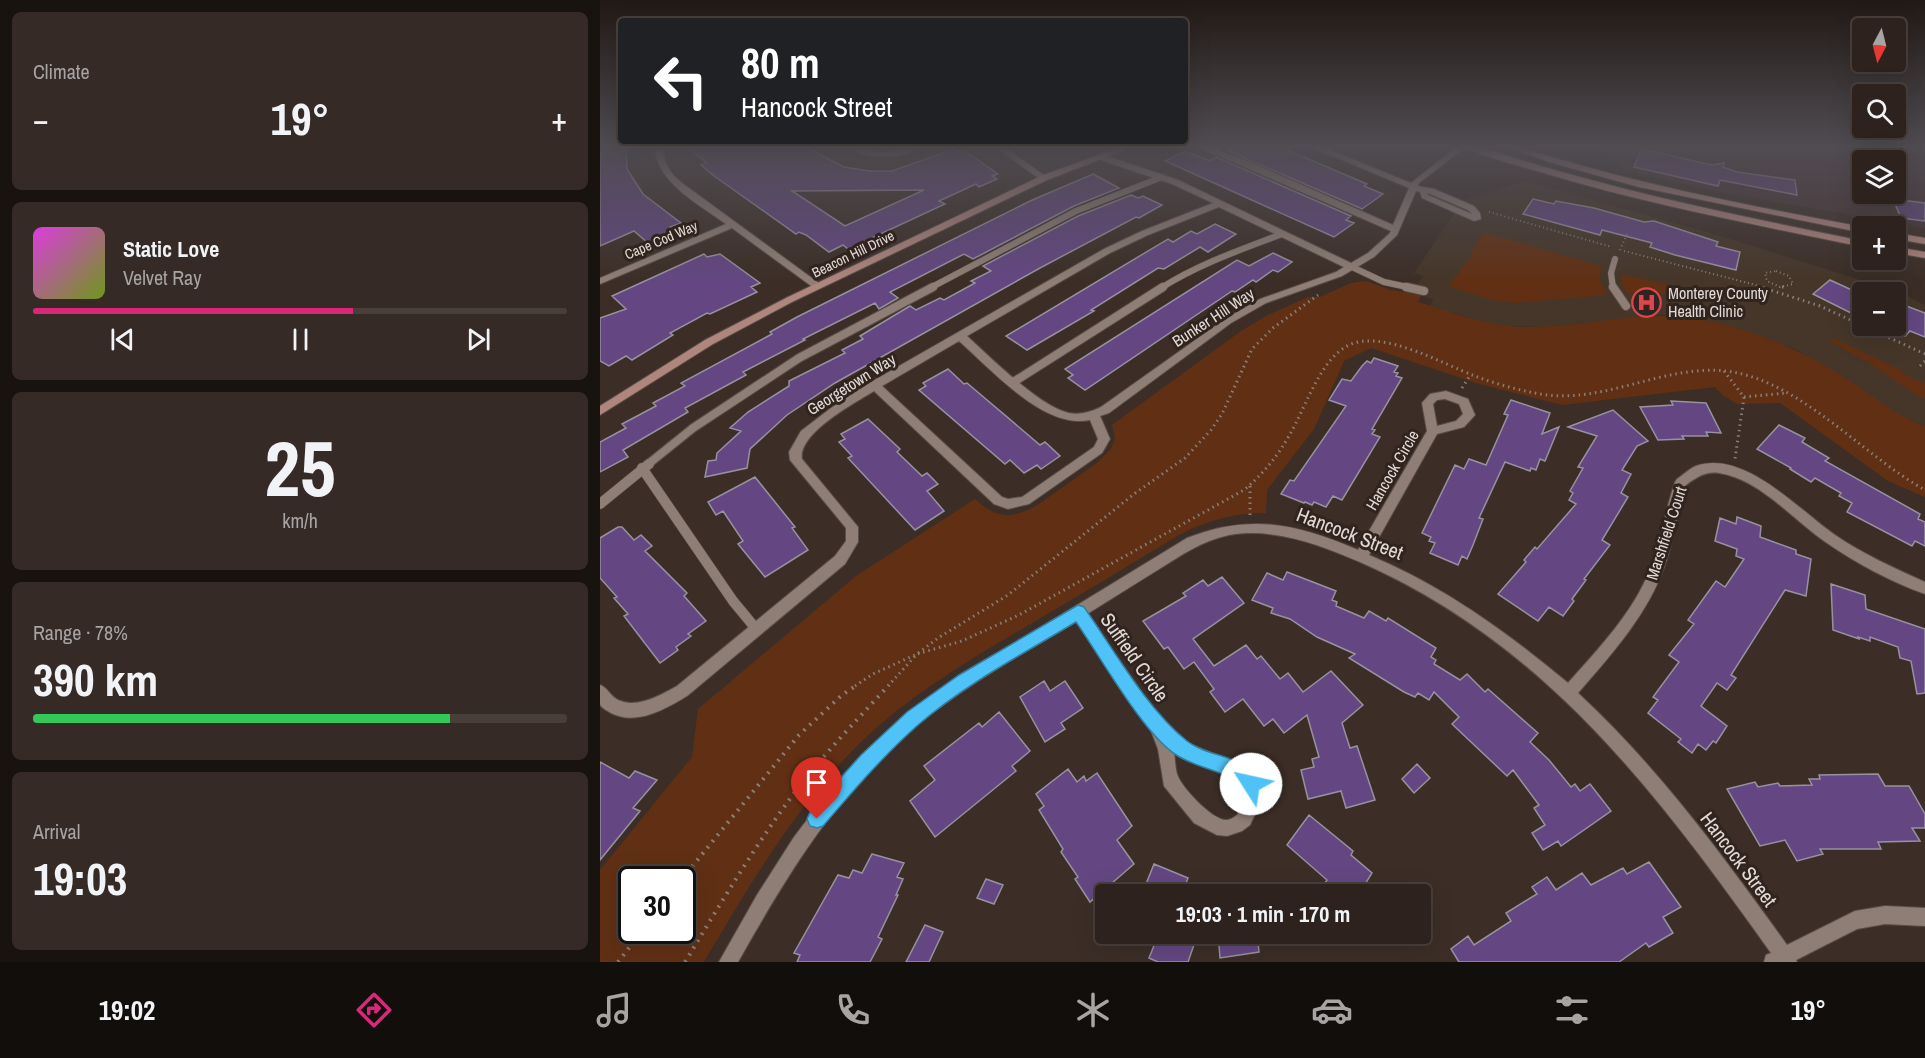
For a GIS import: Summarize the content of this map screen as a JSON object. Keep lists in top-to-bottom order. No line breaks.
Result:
{"streets":{"main road":["Beacon Hill Drive"],"street":["Cape Cod Way","Bunker Hill Way","Georgetown Way","Hancock Circle","Hancock Street","Marshfield Court","Suffield Circle"]},"crossings":[["Hancock Circle","Hancock Street"],["Hancock Street","Marshfield Court"],["Hancock Street","Suffield Circle"]],"places":{"hospital":["Monterey County Health Clinic"]},"north":"bottom","page":{"tile":["Climate",["25","km/h"],["Range · 78%","390 km"],["Arrival","19:03"]],"map_buttons":["+","−"],"turn":["80 m","Hancock Street"],"heat":["−","19°","+"],"song":["Static Love","Velvet Ray"],"limit":"30","trip":"19:03 · 1 min · 170 m","tabs":["19:02","19°"]}}
